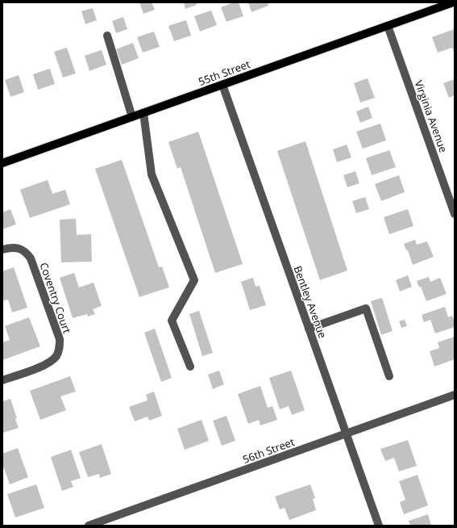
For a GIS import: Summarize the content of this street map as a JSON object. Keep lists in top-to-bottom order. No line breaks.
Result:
{"streets":{"main road":["55th Street"],"street":["Virginia Avenue","Coventry Court","Bentley Avenue","56th Street"]},"crossings":[["55th Street","Virginia Avenue"],["55th Street","Bentley Avenue"],["Bentley Avenue","56th Street"]]}
